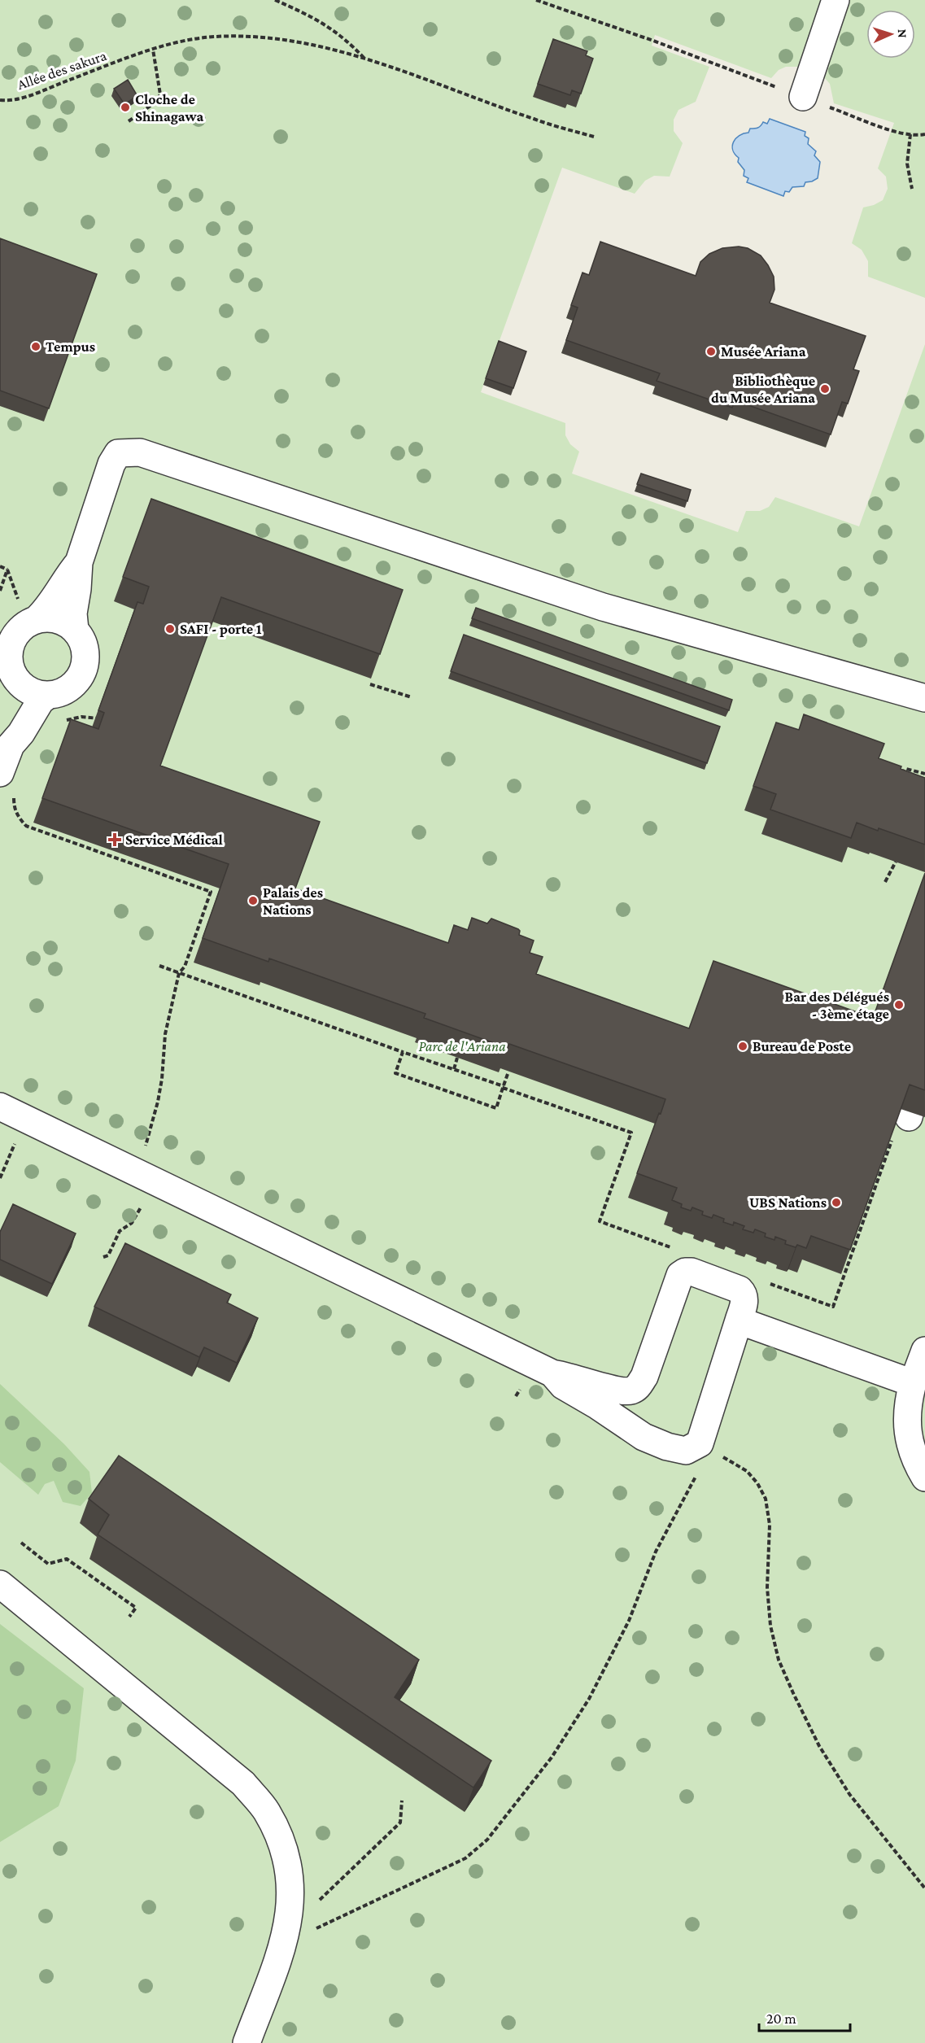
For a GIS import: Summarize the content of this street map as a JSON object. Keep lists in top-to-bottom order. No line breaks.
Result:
{"streets":{"path":["Allée des sakura"]},"parks":["Parc de l'Ariana"],"places":{"other":["Cloche de Shinagawa","Tempus","Musée Ariana","Bibliothèque du Musée Ariana","SAFI - porte 1","Palais des Nations","Bar des Délégués - 3ème étage","Bureau de Poste","UBS Nations"],"health":["Service Médical"]},"scale_bar":"20 m","north":"right"}
